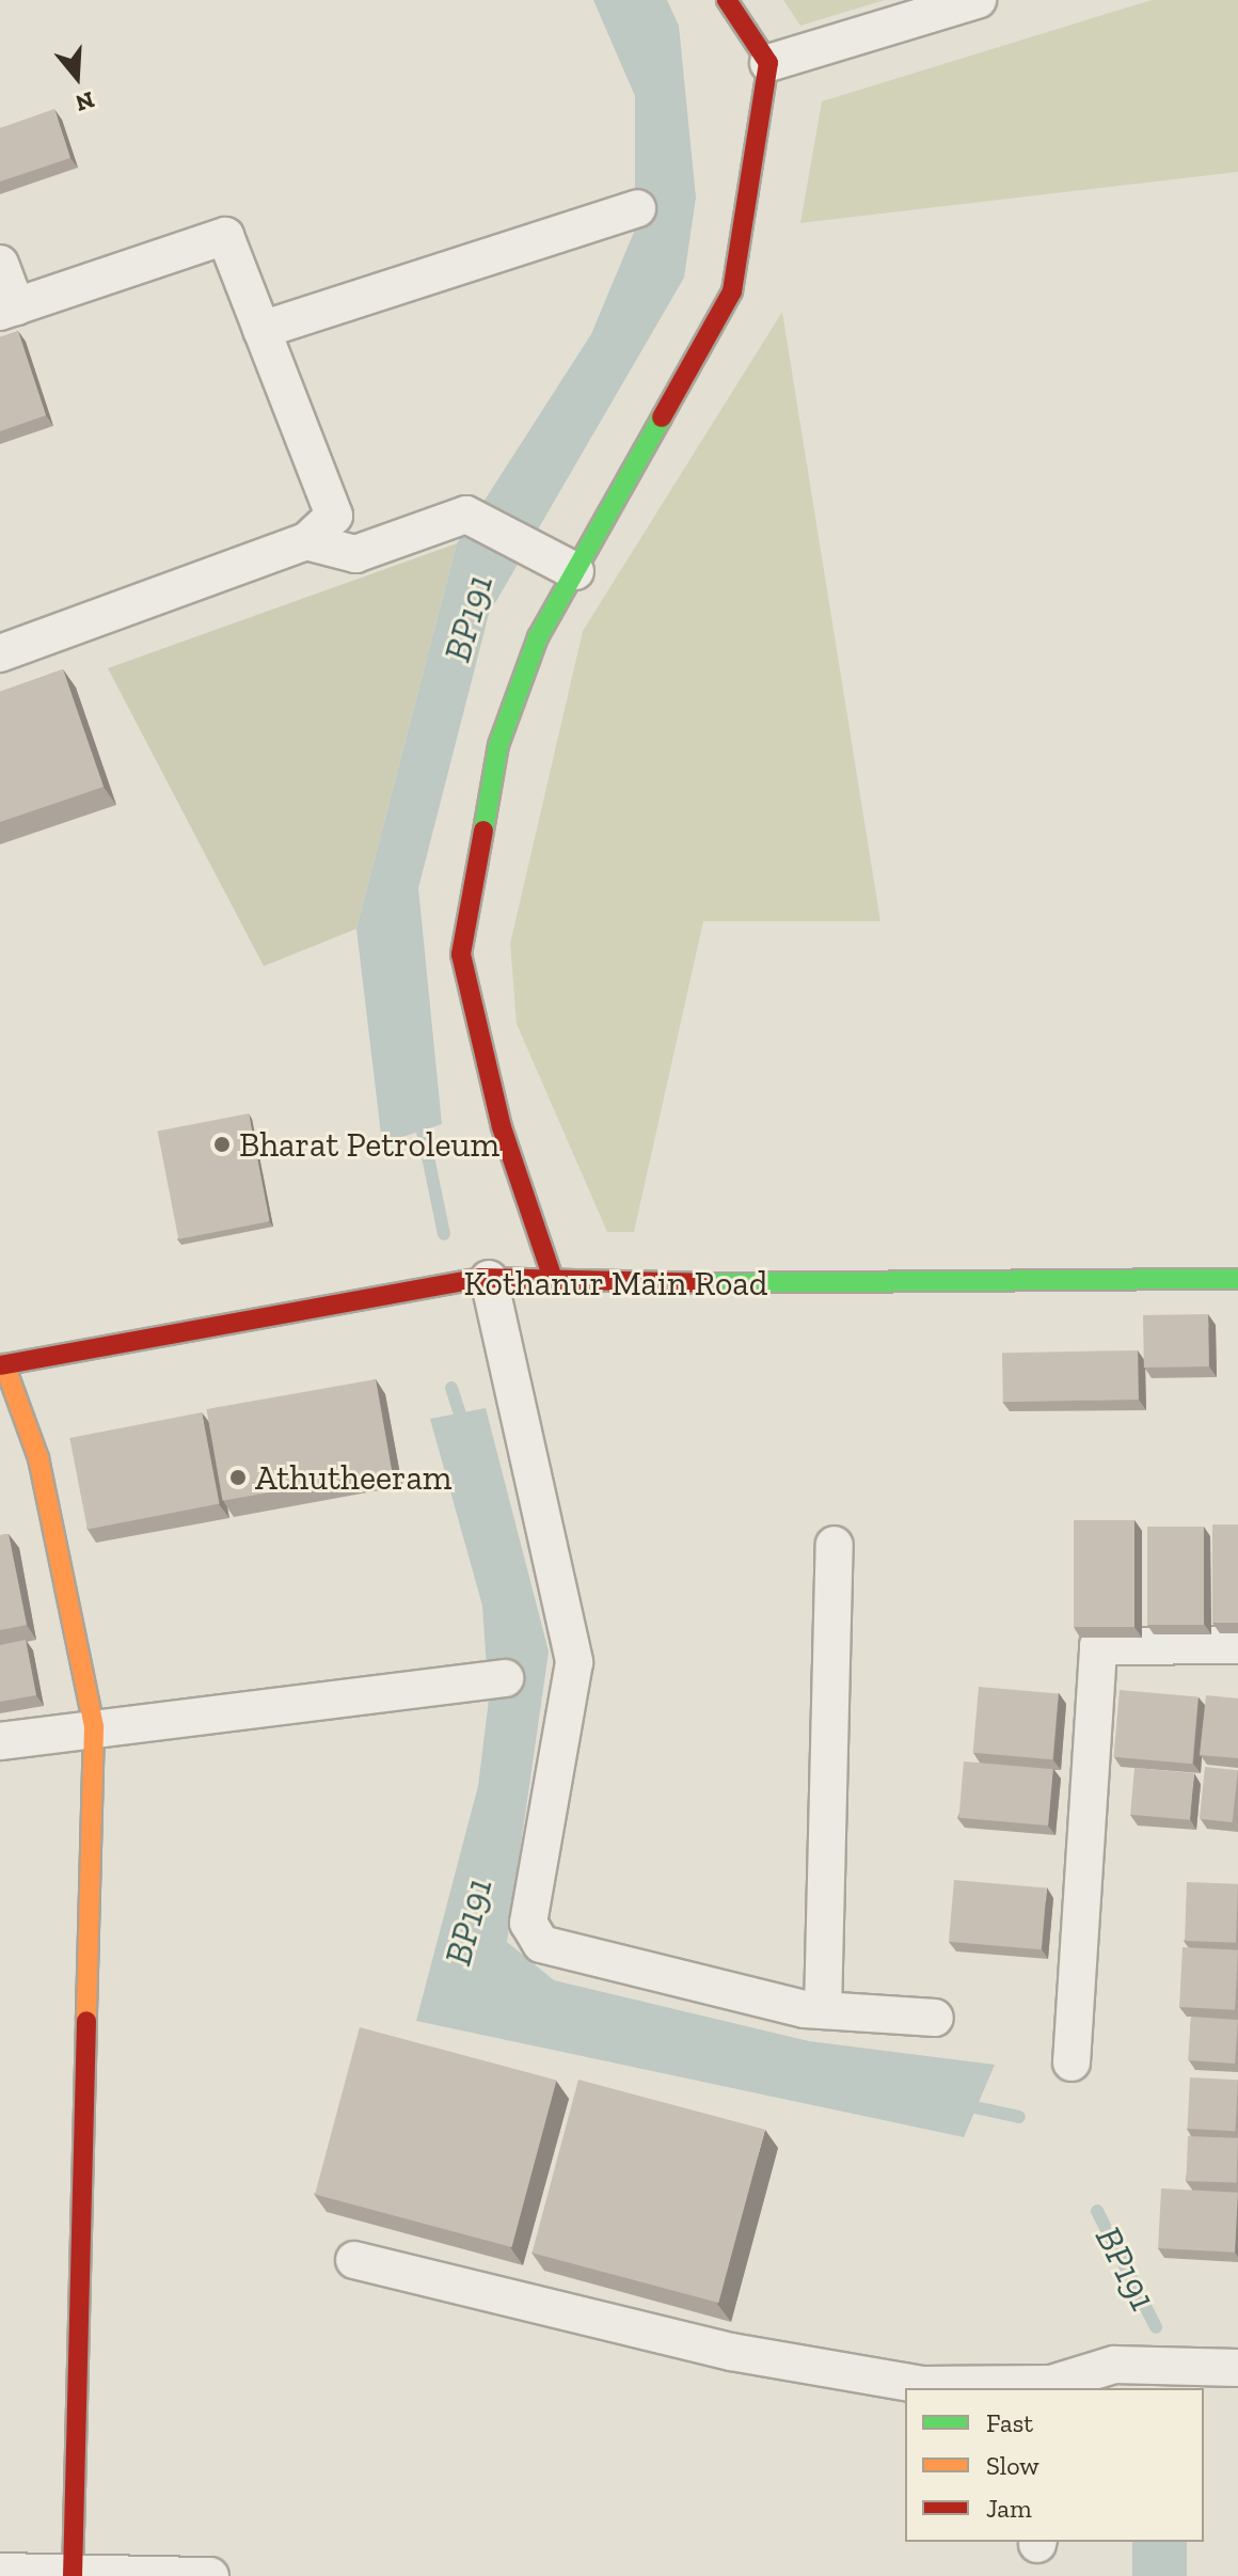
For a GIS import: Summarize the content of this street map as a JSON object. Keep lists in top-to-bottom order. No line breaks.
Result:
{"streets":{"street":["Kothanur Main Road"]},"water":["BP191"],"places":["Bharat Petroleum","Athutheeram"],"legend":["Fast","Slow","Jam"],"north":"bottom"}
